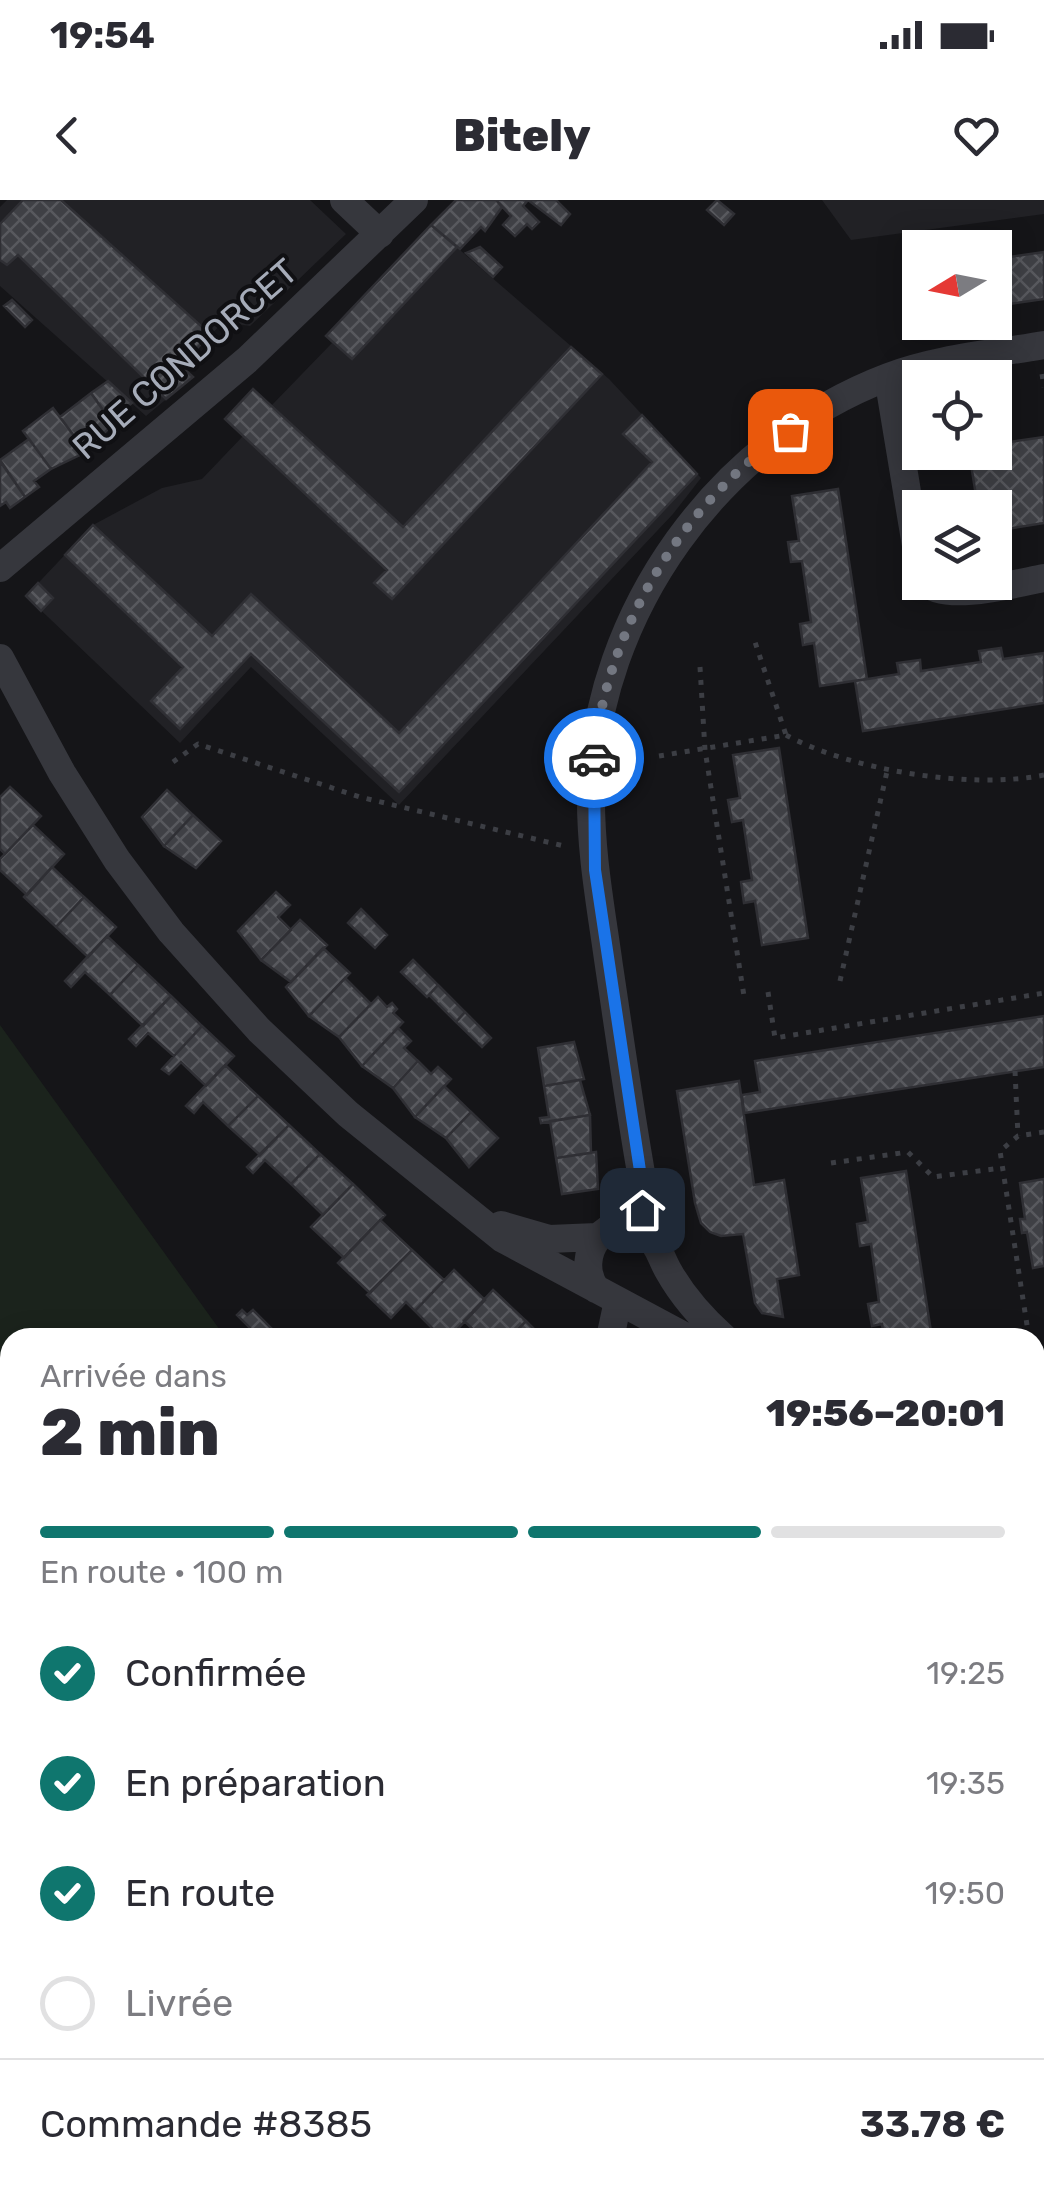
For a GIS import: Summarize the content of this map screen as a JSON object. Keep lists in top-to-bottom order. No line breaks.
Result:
{"streets":{"street":["RUE CONDORCET"]},"north":"left","page":{"status":"19:54","header":"Bitely","heading":["2 min","Arrivée dans","19:56–20:01"],"panel":["Commande #8385","33.78 €"],"bar":"En route · 100 m","list":[["Confirmée","19:25"],["En préparation","19:35"],["En route","19:50"],"Livrée"]}}
